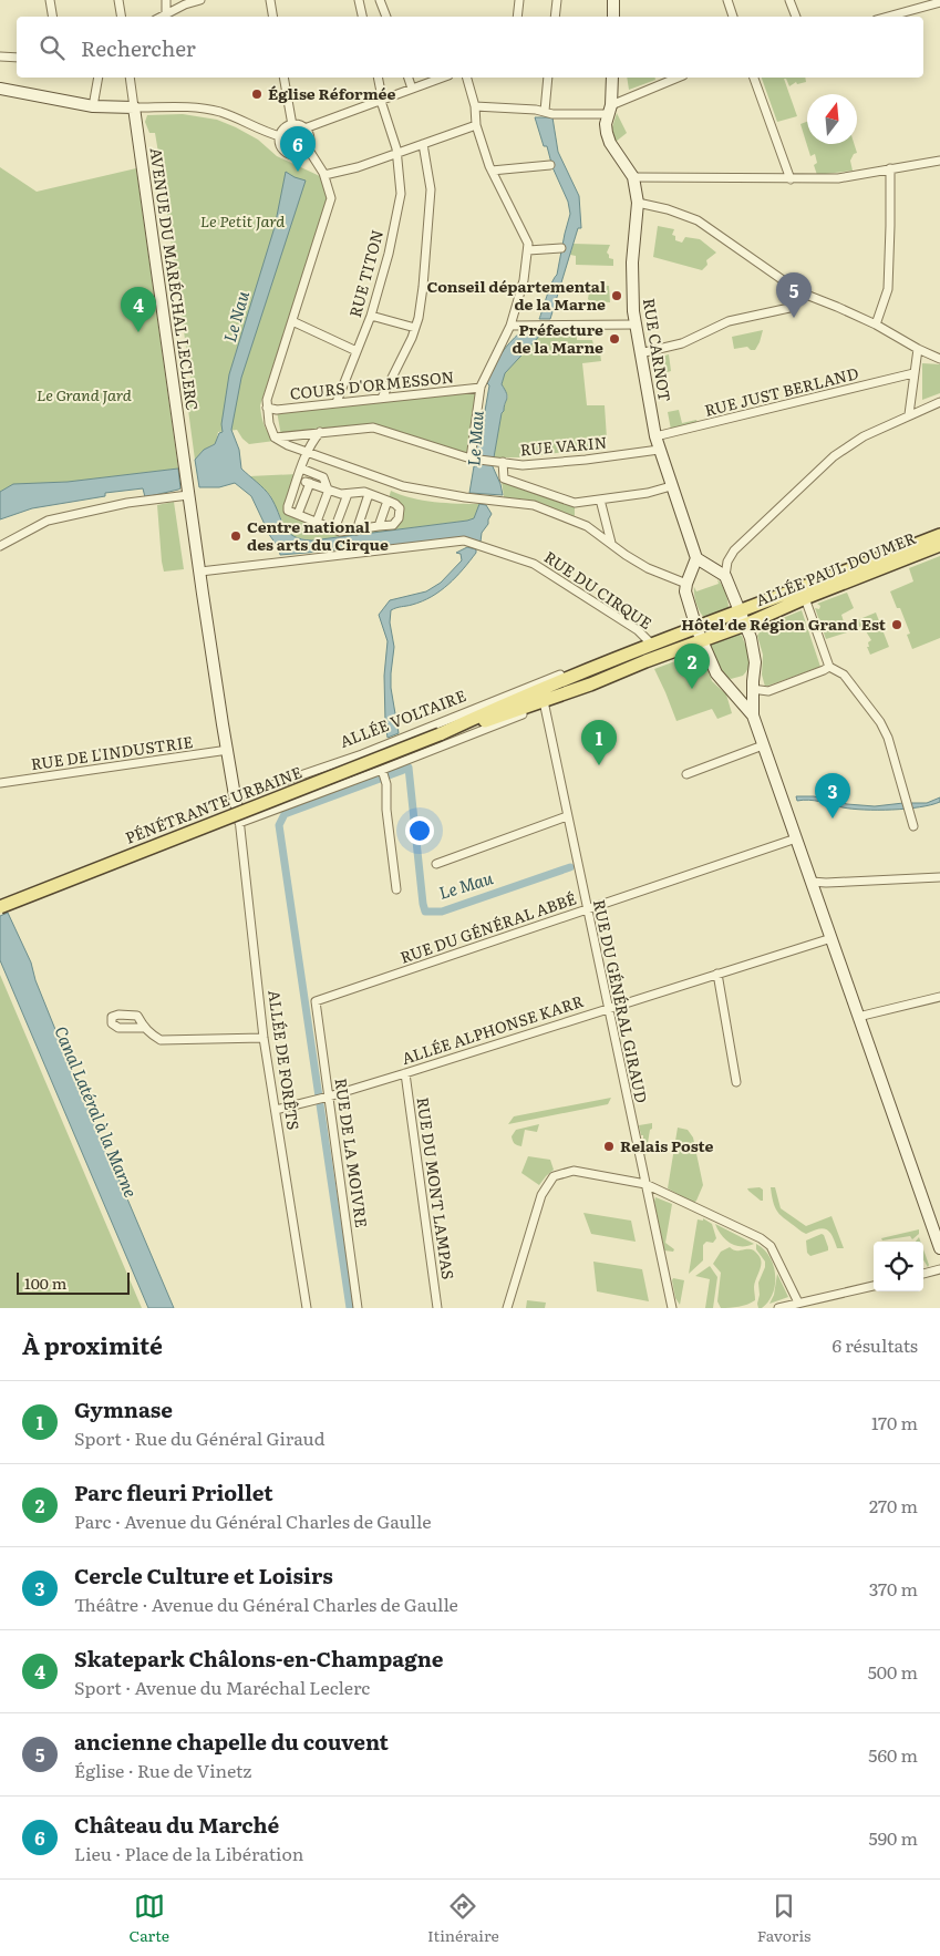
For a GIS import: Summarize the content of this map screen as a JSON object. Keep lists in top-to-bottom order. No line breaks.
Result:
{"streets":{"main road":["AVENUE DU MARÉCHAL LECLERC","RUE CARNOT","ALLÉE PAUL DOUMER","ALLÉE VOLTAIRE","PÉNÉTRANTE URBAINE"],"street":["RUE TITON","COURS D'ORMESSON","RUE JUST BERLAND","RUE VARIN","RUE DU CIRQUE","RUE DE L'INDUSTRIE","RUE DU GÉNÉRAL ABBÉ","RUE DU GÉNÉRAL GIRAUD","ALLÉE ALPHONSE KARR","ALLÉE DE FORÊTS","RUE DE LA MOIVRE","RUE DU MONT LAMPAS"]},"crossings":[["RUE TITON","COURS D'ORMESSON"],["RUE CARNOT","RUE JUST BERLAND"],["RUE CARNOT","RUE VARIN"],["ALLÉE PAUL DOUMER","ALLÉE VOLTAIRE"],["RUE DU CIRQUE","ALLÉE VOLTAIRE"],["ALLÉE VOLTAIRE","PÉNÉTRANTE URBAINE"],["ALLÉE VOLTAIRE","RUE DU GÉNÉRAL GIRAUD"],["ALLÉE VOLTAIRE","ALLÉE DE FORÊTS"],["RUE DU GÉNÉRAL ABBÉ","RUE DU GÉNÉRAL GIRAUD"],["RUE DU GÉNÉRAL ABBÉ","RUE DE LA MOIVRE"],["RUE DU GÉNÉRAL GIRAUD","ALLÉE ALPHONSE KARR"],["ALLÉE ALPHONSE KARR","ALLÉE DE FORÊTS"],["ALLÉE ALPHONSE KARR","RUE DE LA MOIVRE"],["ALLÉE ALPHONSE KARR","RUE DU MONT LAMPAS"]],"water":["Le Nau","Le Mau","Canal Latéral à la Marne"],"parks":["Le Petit Jard","Le Grand Jard"],"places":["Église Réformée","Conseil départemental de la Marne","Préfecture de la Marne","Centre national des arts du Cirque","Hôtel de Région Grand Est","Relais Poste"],"scale_bar":"100 m","north":"top","page":{"search":"Rechercher","pins":["6","5","4","2","1","3"],"scale":"100 m","heading":["À proximité","6 résultats"],"list":[{"mark":"1","name":"Gymnase","note":"Sport · Rue du Général Giraud","value":"170 m"},{"mark":"2","name":"Parc fleuri Priollet","note":"Parc · Avenue du Général Charles de Gaulle","value":"270 m"},{"mark":"3","name":"Cercle Culture et Loisirs","note":"Théâtre · Avenue du Général Charles de Gaulle","value":"370 m"},{"mark":"4","name":"Skatepark Châlons-en-Champagne","note":"Sport · Avenue du Maréchal Leclerc","value":"500 m"},{"mark":"5","name":"ancienne chapelle du couvent","note":"Église · Rue de Vinetz","value":"560 m"},{"mark":"6","name":"Château du Marché","note":"Lieu · Place de la Libération","value":"590 m"}],"nav":["Carte","Itinéraire","Favoris"]}}
